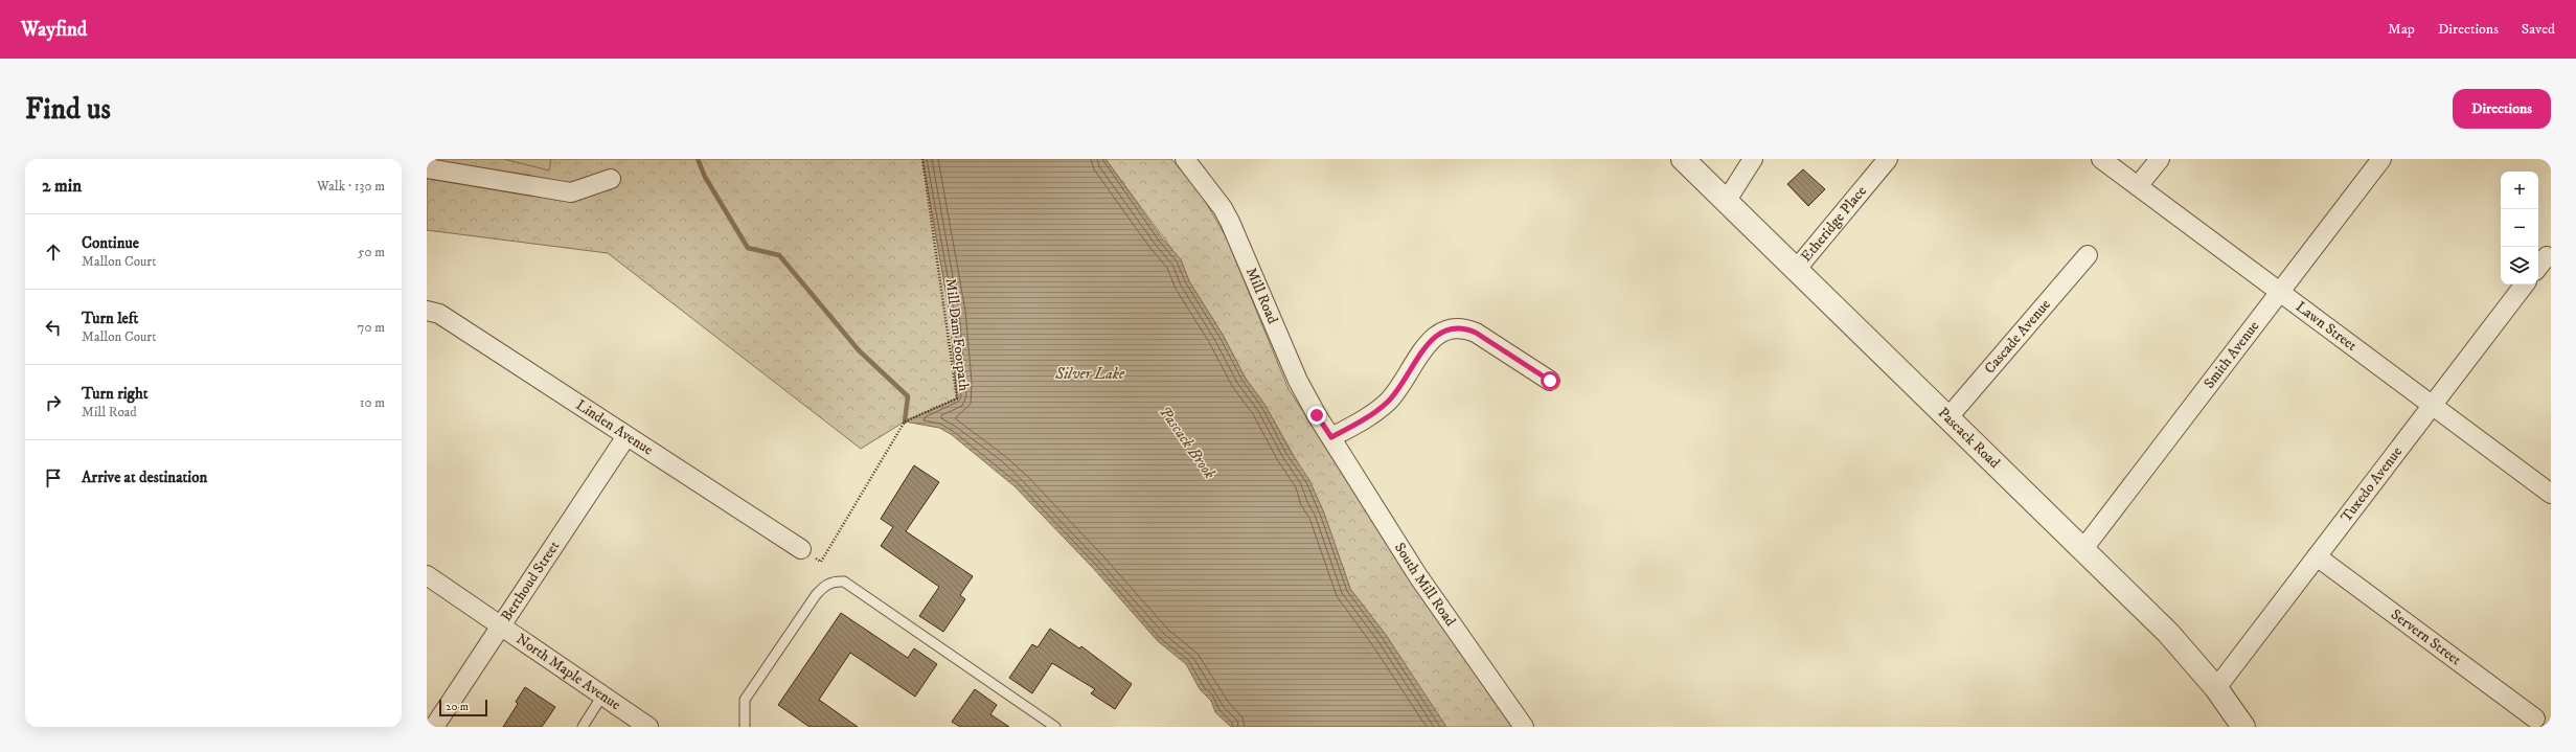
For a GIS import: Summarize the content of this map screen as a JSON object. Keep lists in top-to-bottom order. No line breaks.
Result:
{"streets":{"street":["Etheridge Place","Mill Road","Lawn Street","Cascade Avenue","Smith Avenue","Linden Avenue","Pascack Road","Tuxedo Avenue","Berthoud Street","South Mill Road","Servern Street","North Maple Avenue"],"path":["Mill Dam Footpath"]},"crossings":[["Etheridge Place","Pascack Road"],["Mill Road","South Mill Road"],["Lawn Street","Smith Avenue"],["Lawn Street","Tuxedo Avenue"],["Mill Dam Footpath","Linden Avenue"],["Cascade Avenue","Pascack Road"],["Smith Avenue","Pascack Road"],["Linden Avenue","Berthoud Street"],["Pascack Road","Tuxedo Avenue"],["Tuxedo Avenue","Servern Street"],["Berthoud Street","North Maple Avenue"]],"water":["Silver Lake","Pascack Brook"],"scale_bar":"20 m","page":{"header":"Wayfind","nav":["Map","Directions","Saved"],"buttons":"Directions","title":"Find us","heading":["2 min","Walk · 130 m"],"map_buttons":["+","−"],"list":[["Continue","Mallon Court","50 m"],["Turn left","Mallon Court","70 m"],["Turn right","Mill Road","10 m"],"Arrive at destination"],"scale":"20 m"}}
